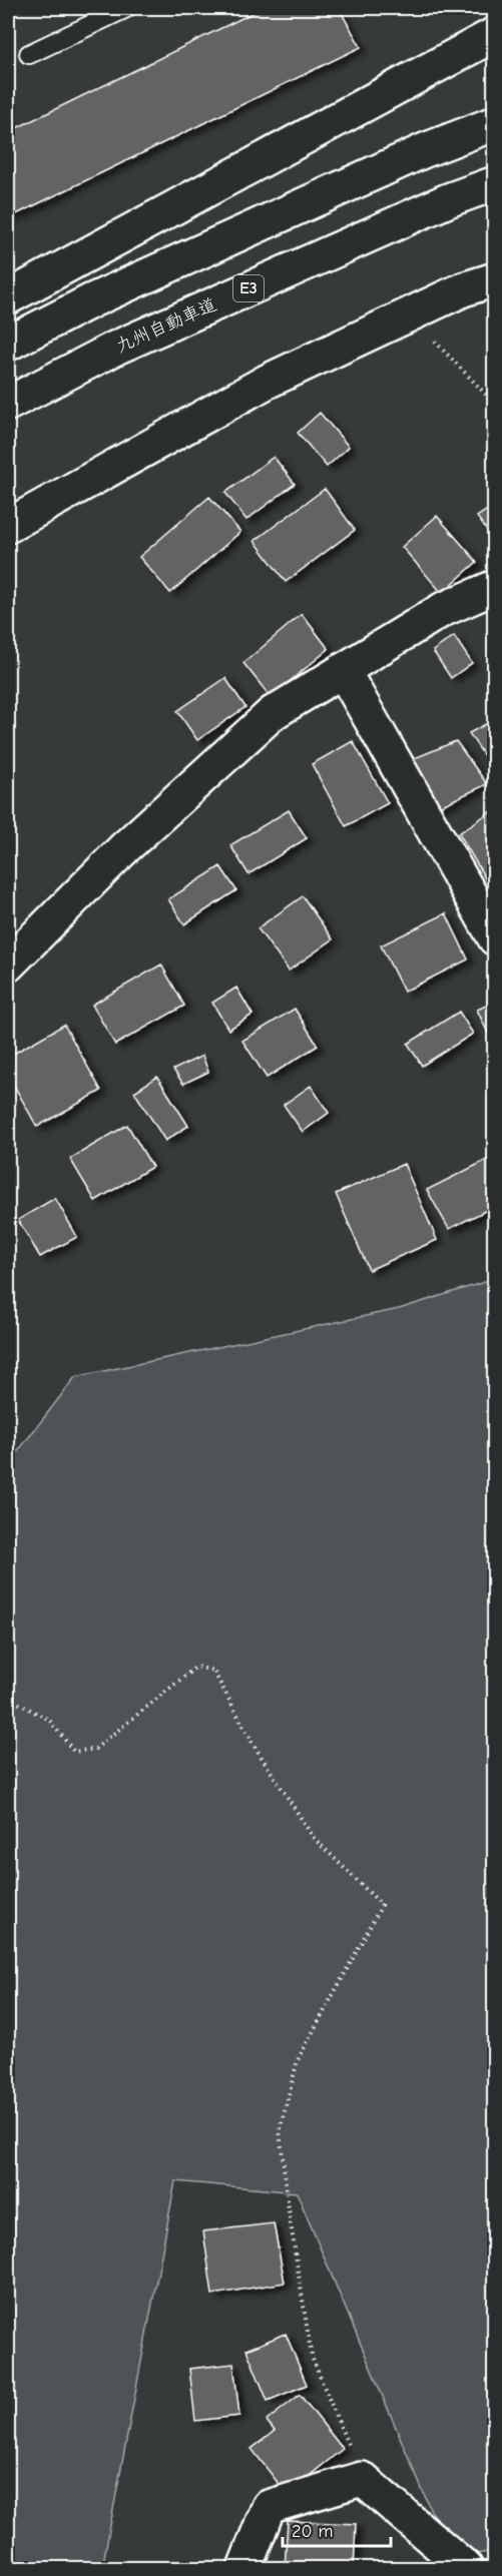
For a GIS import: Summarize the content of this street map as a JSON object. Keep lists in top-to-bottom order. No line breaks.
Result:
{"streets":{"main road":["E3","九州自動車道"]},"scale_bar":"20 m"}
